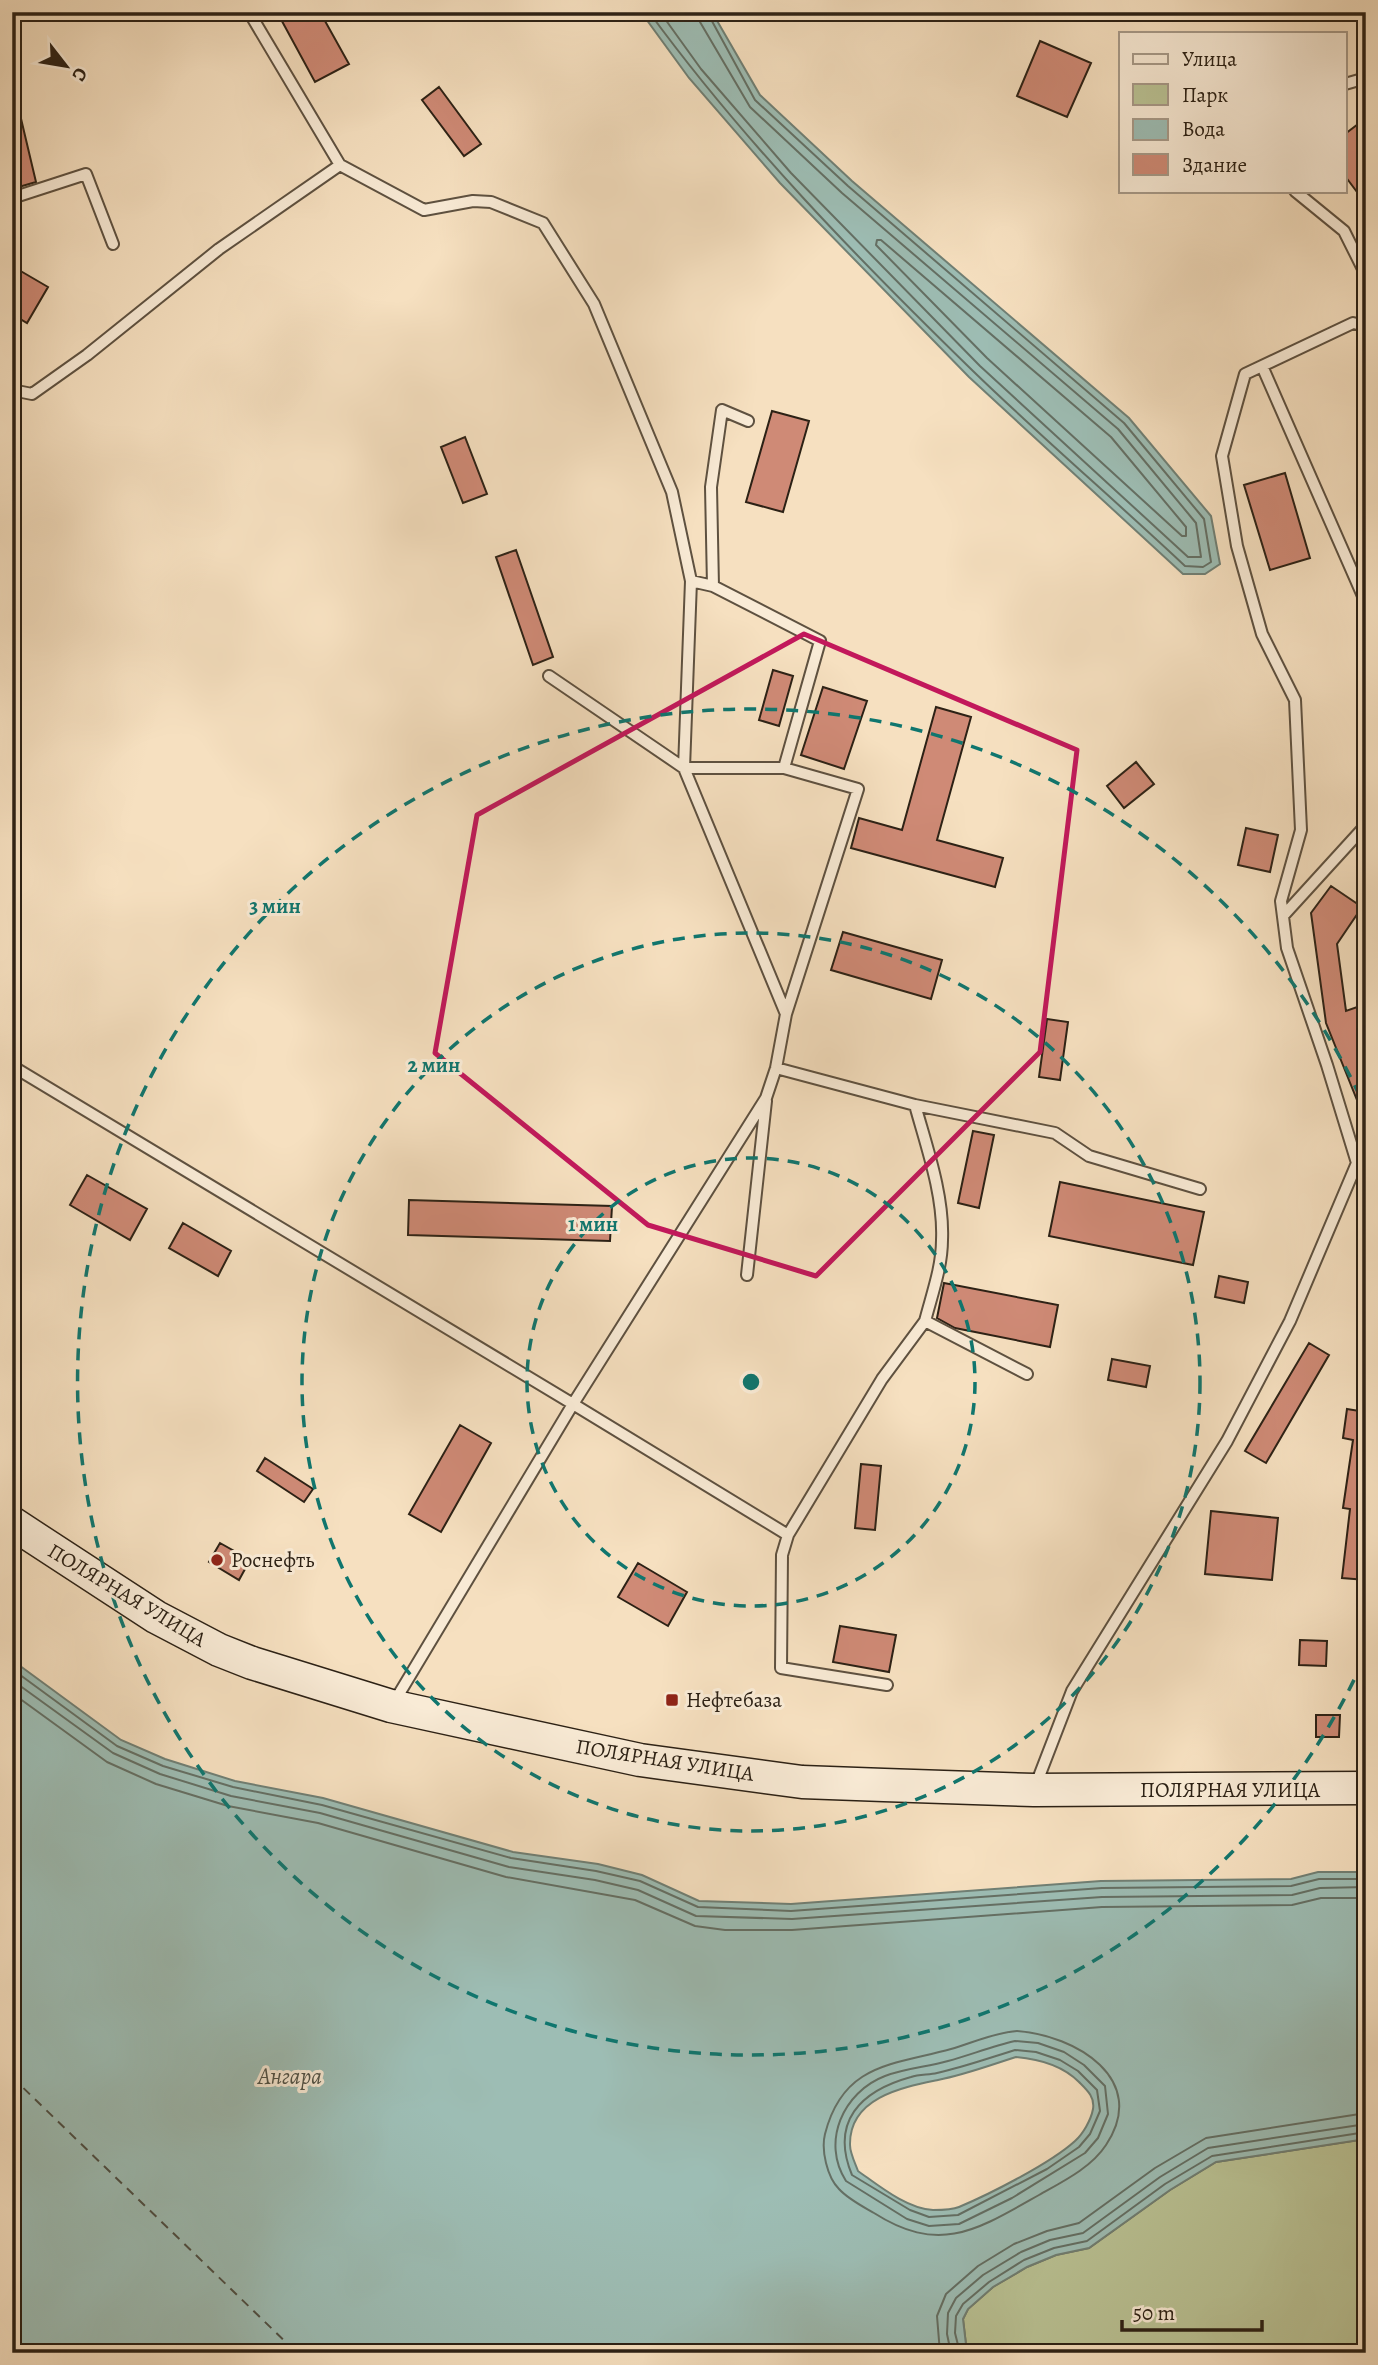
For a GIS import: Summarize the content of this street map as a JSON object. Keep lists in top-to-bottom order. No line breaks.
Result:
{"streets":{"main road":["ПОЛЯРНАЯ УЛИЦА"]},"water":["Ангара"],"places":{"other":["Роснефть"],"transit":["Нефтебаза"]},"legend":["Улица","Парк","Вода","Здание"],"scale_bar":"50 m","north":"bottom right","rings":["3 мин","2 мин","1 мин"]}
